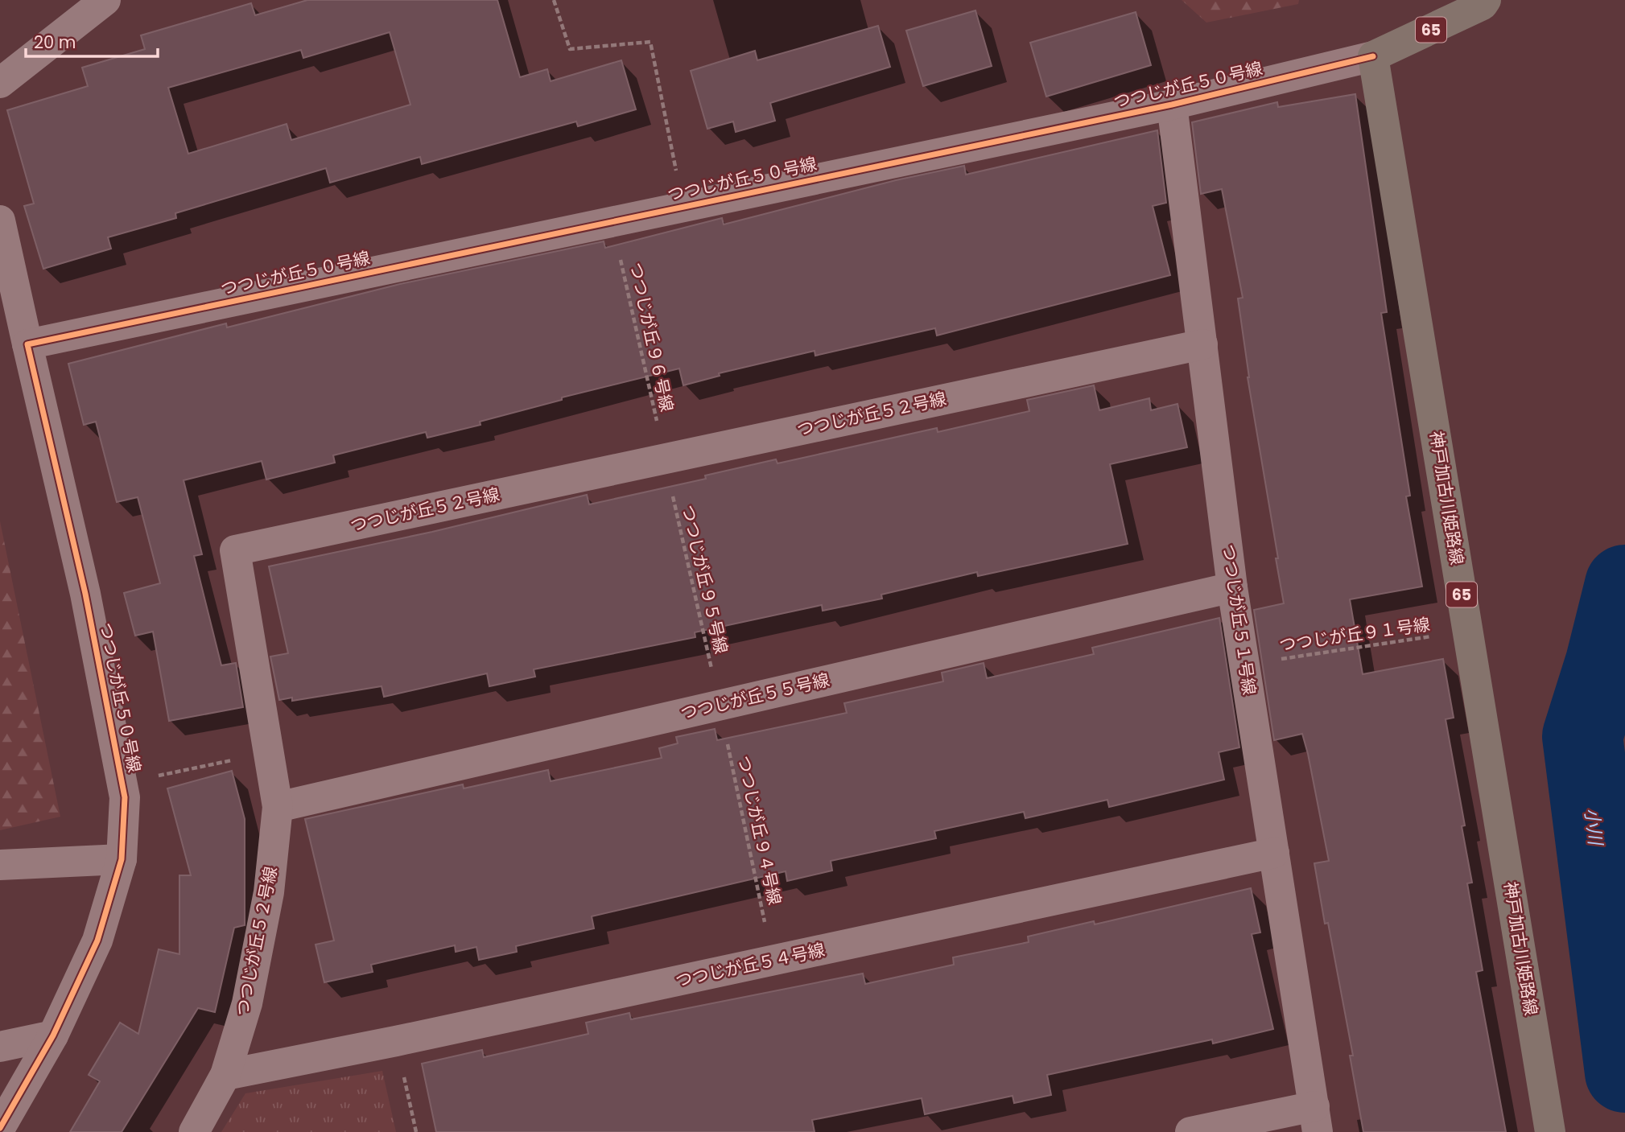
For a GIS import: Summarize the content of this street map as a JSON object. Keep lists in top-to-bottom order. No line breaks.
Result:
{"streets":{"main road":["65","神戸加古川姫路線"],"street":["つつじが丘５０号線","つつじが丘５２号線","つつじが丘５１号線","つつじが丘５５号線","つつじが丘５４号線"],"path":["つつじが丘９６号線","つつじが丘９５号線","つつじが丘９１号線","つつじが丘９４号線"]},"crossings":[["65","つつじが丘５０号線"],["65","神戸加古川姫路線"],["つつじが丘５０号線","つつじが丘９６号線"],["つつじが丘５０号線","神戸加古川姫路線"],["つつじが丘５０号線","つつじが丘５１号線"],["つつじが丘９６号線","つつじが丘５２号線"],["つつじが丘９６号線","つつじが丘９５号線"],["つつじが丘５２号線","つつじが丘９５号線"],["つつじが丘５２号線","つつじが丘５１号線"],["つつじが丘５２号線","つつじが丘５５号線"],["つつじが丘５２号線","つつじが丘５４号線"],["神戸加古川姫路線","つつじが丘９１号線"],["つつじが丘９５号線","つつじが丘５５号線"],["つつじが丘９５号線","つつじが丘９４号線"],["つつじが丘５１号線","つつじが丘９１号線"],["つつじが丘５１号線","つつじが丘５５号線"],["つつじが丘５１号線","つつじが丘５４号線"],["つつじが丘５５号線","つつじが丘９４号線"],["つつじが丘９４号線","つつじが丘５４号線"]],"water":["小川"],"scale_bar":"20 m"}
